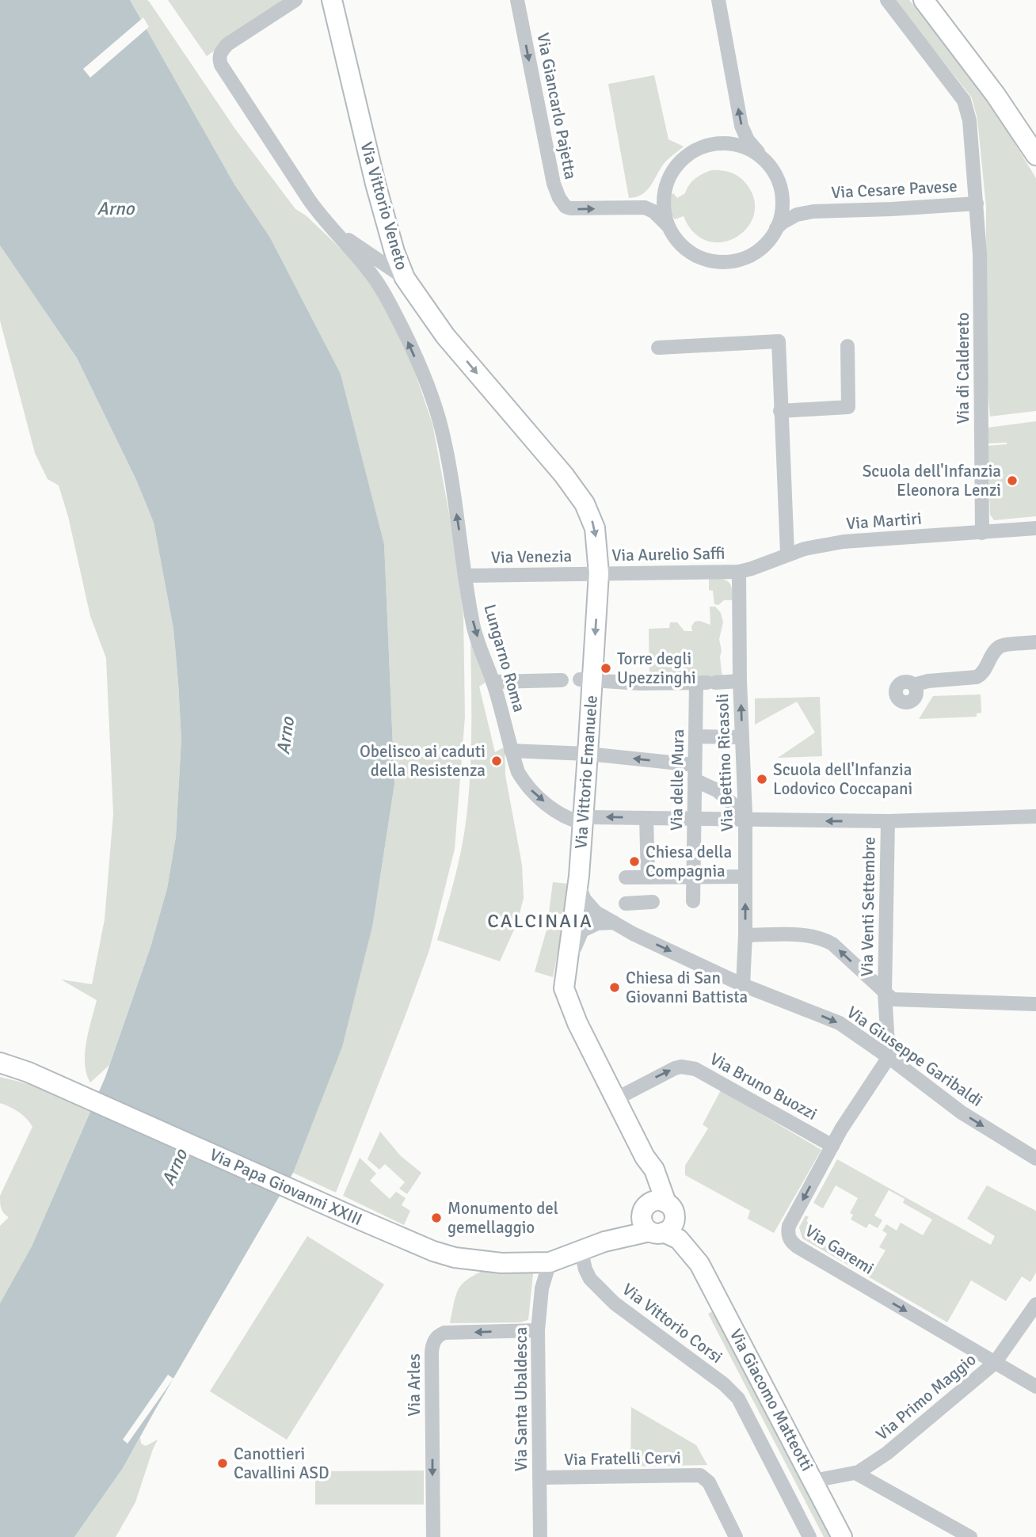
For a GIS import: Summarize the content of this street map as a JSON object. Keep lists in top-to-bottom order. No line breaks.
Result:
{"streets":{"street":["Via Giancarlo Pajetta","Via Cesare Pavese","Via Vittorio Veneto","Via di Caldereto","Via Martiri","Via Aurelio Saffi","Via Venezia","Lungarno Roma","Via Bettino Ricasoli","Via Vittorio Emanuele","Via delle Mura","Via Venti Settembre","Via Giuseppe Garibaldi","Via Bruno Buozzi","Via Papa Giovanni XXIII","Via Garemi","Via Vittorio Corsi","Via Arles","Via Primo Maggio","Via Santa Ubaldesca","Via Giacomo Matteotti","Via Fratelli Cervi"]},"crossings":[["Via Giancarlo Pajetta","Via Cesare Pavese"],["Via Cesare Pavese","Via di Caldereto"],["Via Vittorio Veneto","Via Aurelio Saffi"],["Via Vittorio Veneto","Via Venezia"],["Via Vittorio Veneto","Via Vittorio Emanuele"],["Via di Caldereto","Via Martiri"],["Via Martiri","Via Aurelio Saffi"],["Via Martiri","Via Bettino Ricasoli"],["Via Aurelio Saffi","Via Venezia"],["Via Aurelio Saffi","Via Bettino Ricasoli"],["Via Aurelio Saffi","Via Vittorio Emanuele"],["Via Venezia","Lungarno Roma"],["Via Venezia","Via Vittorio Emanuele"],["Lungarno Roma","Via Vittorio Emanuele"],["Lungarno Roma","Via Venti Settembre"],["Via Bettino Ricasoli","Via Venti Settembre"],["Via Bettino Ricasoli","Via Giuseppe Garibaldi"],["Via Vittorio Emanuele","Via Venti Settembre"],["Via Vittorio Emanuele","Via Giuseppe Garibaldi"],["Via delle Mura","Via Venti Settembre"],["Via Venti Settembre","Via Giuseppe Garibaldi"],["Via Venti Settembre","Via Garemi"],["Via Giuseppe Garibaldi","Via Garemi"],["Via Bruno Buozzi","Via Garemi"],["Via Papa Giovanni XXIII","Via Vittorio Corsi"],["Via Papa Giovanni XXIII","Via Santa Ubaldesca"],["Via Papa Giovanni XXIII","Via Giacomo Matteotti"],["Via Garemi","Via Primo Maggio"],["Via Arles","Via Santa Ubaldesca"],["Via Primo Maggio","Via Giacomo Matteotti"],["Via Santa Ubaldesca","Via Fratelli Cervi"]],"one_way":["Via Giancarlo Pajetta","Via Vittorio Veneto","Via Bruno Buozzi"],"districts":["CALCINAIA"],"water":["Arno"],"places":["Scuola dell'Infanzia Eleonora Lenzi","Torre degli Upezzinghi","Obelisco ai caduti della Resistenza","Scuola dell'Infanzia Lodovico Coccapani","Chiesa della Compagnia","Chiesa di San Giovanni Battista","Monumento del gemellaggio","Canottieri Cavallini ASD"]}
